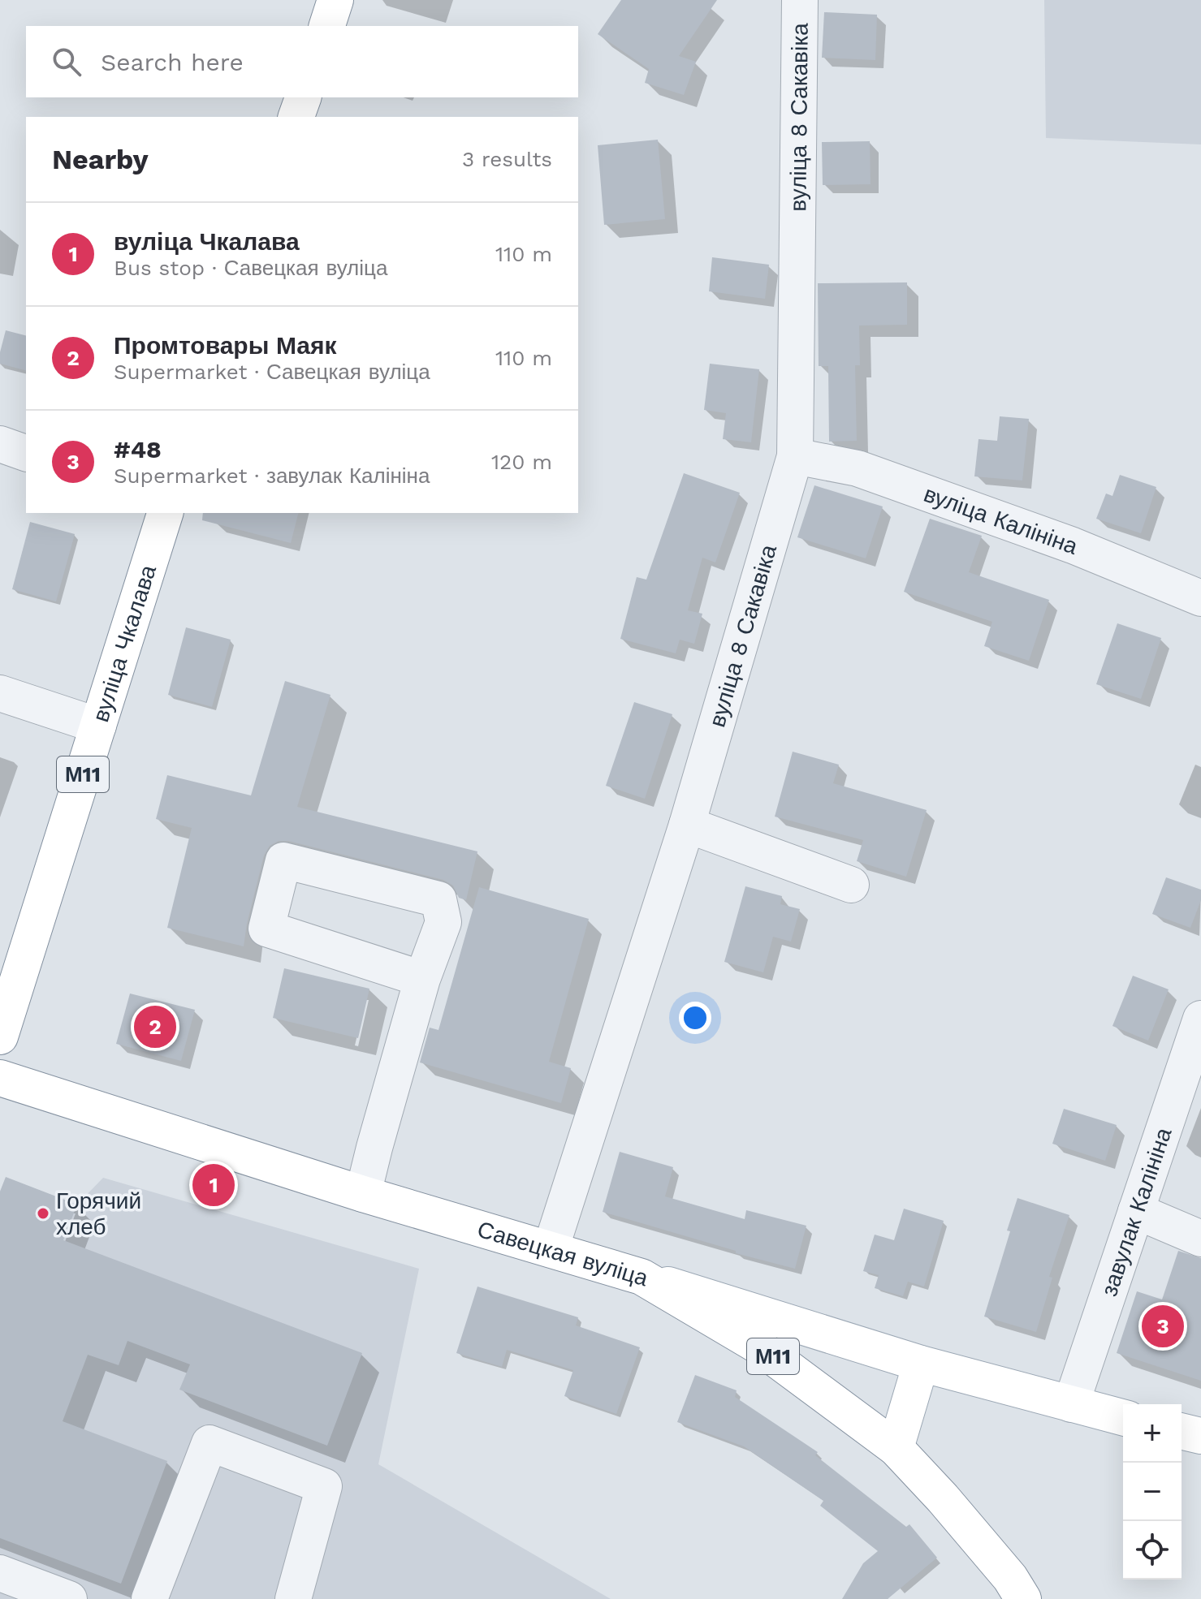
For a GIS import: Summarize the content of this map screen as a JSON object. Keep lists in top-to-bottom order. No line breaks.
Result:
{"streets":{"main road":["вуліца Чкалава","М11","Савецкая вуліца"],"street":["вуліца 8 Сакавіка","вуліца Калініна","завулак Калініна"]},"crossings":[["вуліца 8 Сакавіка","вуліца Калініна"],["вуліца 8 Сакавіка","Савецкая вуліца"],["М11","Савецкая вуліца"],["завулак Калініна","Савецкая вуліца"]],"places":["Горячий хлеб"],"page":{"search":"Search here","heading":["Nearby","3 results"],"list":[{"mark":"1","name":"вуліца Чкалава","note":"Bus stop · Савецкая вуліца","value":"110 m"},{"mark":"2","name":"Промтовары Маяк","note":"Supermarket · Савецкая вуліца","value":"110 m"},{"mark":"3","name":"#48","note":"Supermarket · завулак Калініна","value":"120 m"}],"pins":["2","1","3"],"map_buttons":["+","−"]}}
